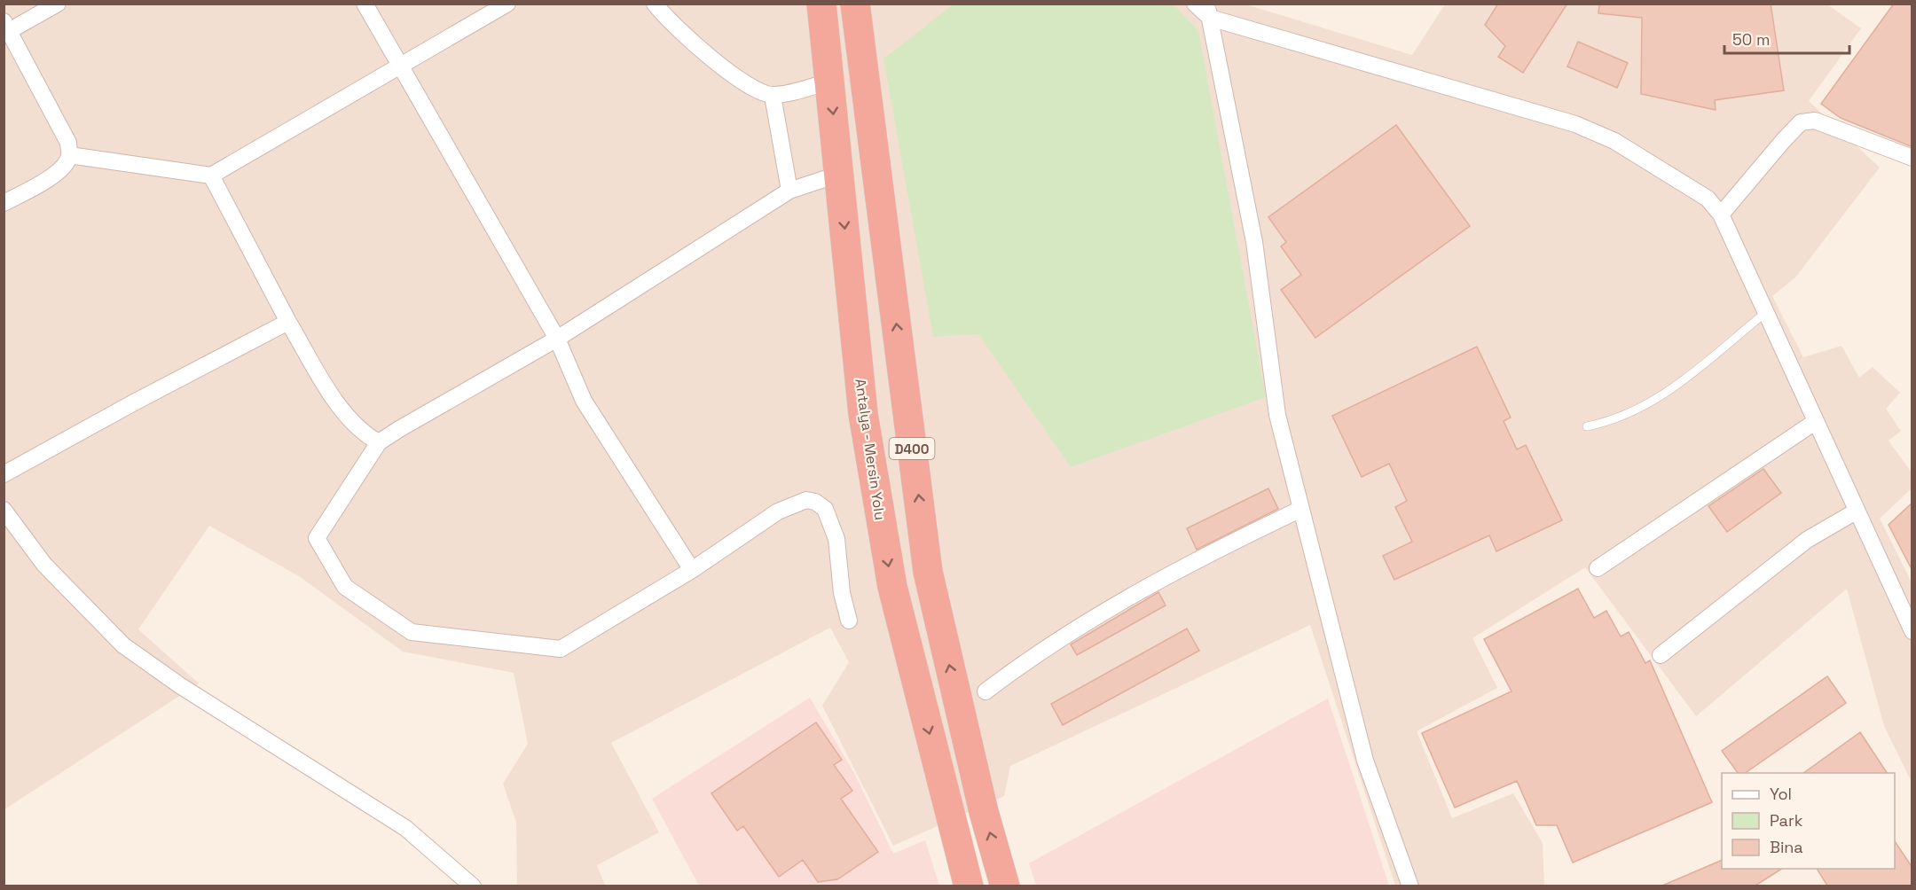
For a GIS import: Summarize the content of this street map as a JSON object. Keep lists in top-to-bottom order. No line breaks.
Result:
{"streets":{"highway":["D400","Antalya - Mersin Yolu"]},"legend":["Yol","Park","Bina"],"scale_bar":"50 m"}
